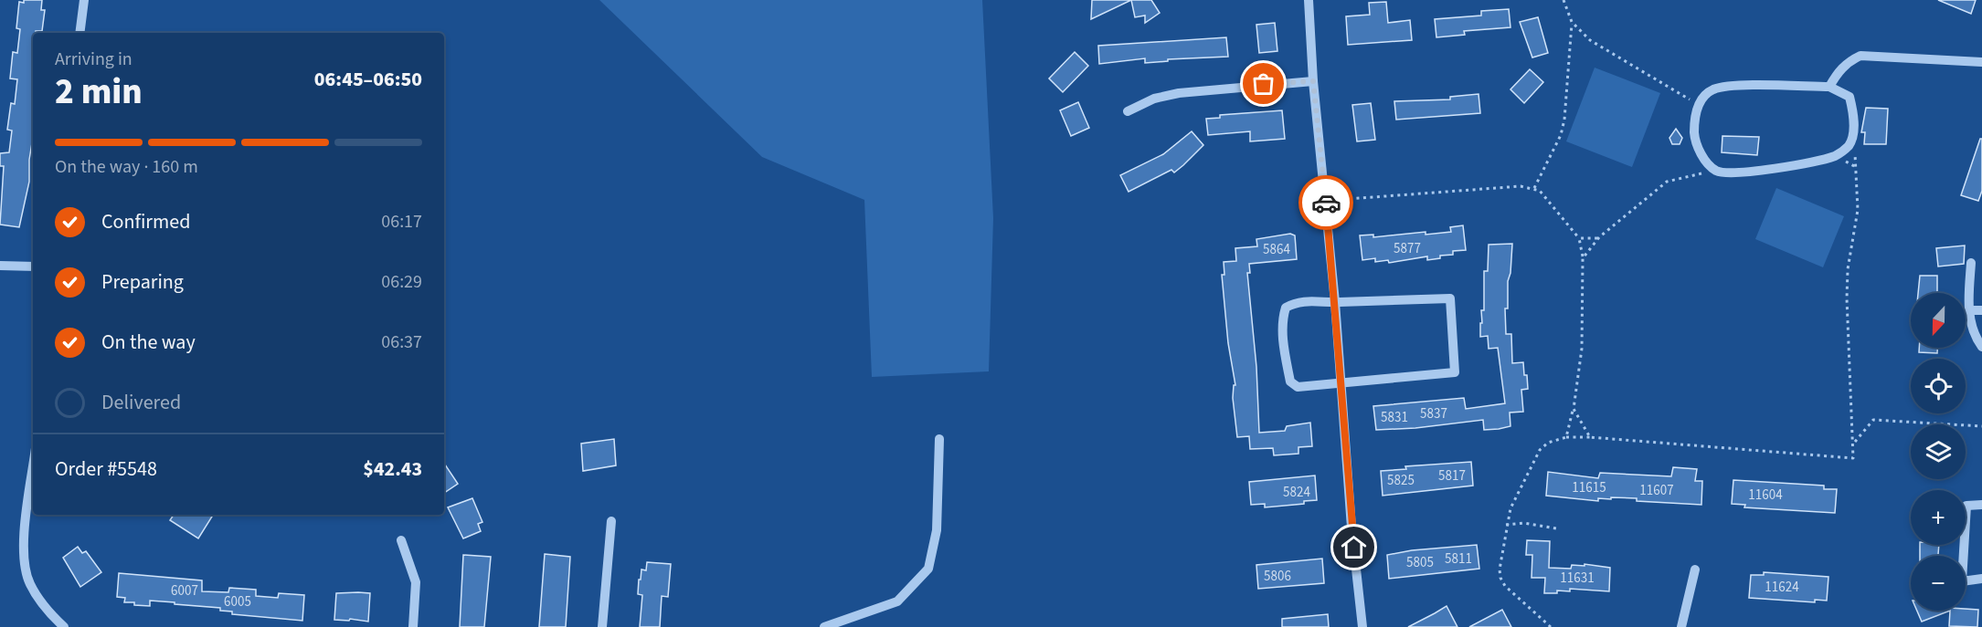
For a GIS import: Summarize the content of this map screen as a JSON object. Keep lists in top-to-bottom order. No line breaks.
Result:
{"house_numbers":["5877","5864","5837","5831","5817","5825","11615","11607","5824","11604","5811","5805","5806","11631","11624","6007","6005"],"north":"bottom","page":{"heading":["2 min","Arriving in","06:45–06:50"],"panel":["Order #5548","$42.43"],"bar":"On the way · 160 m","list":[["Confirmed","06:17"],["Preparing","06:29"],["On the way","06:37"],"Delivered"],"map_buttons":["+","−"]}}
